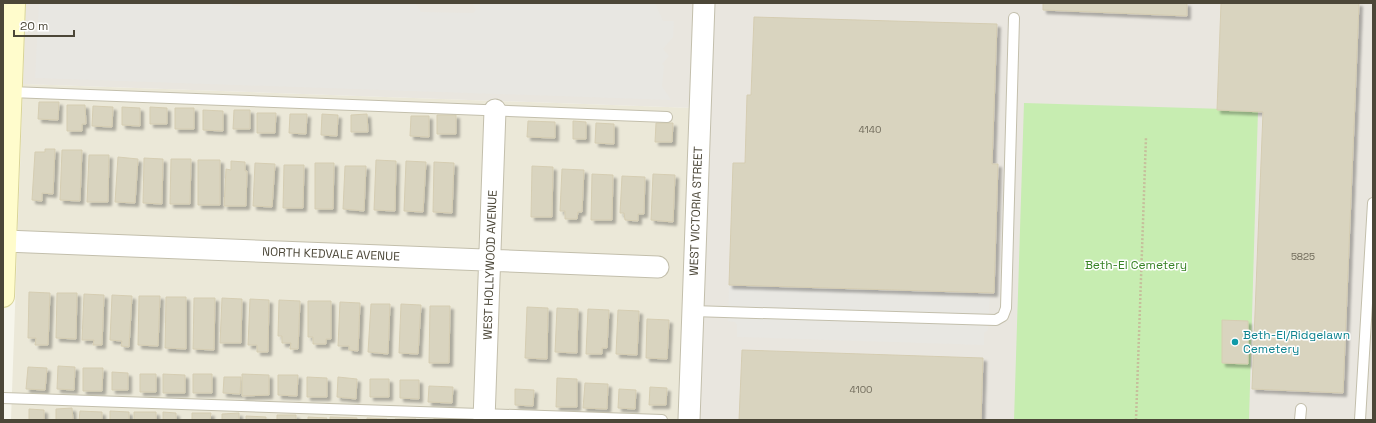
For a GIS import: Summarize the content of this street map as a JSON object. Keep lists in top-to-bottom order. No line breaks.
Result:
{"streets":{"street":["WEST VICTORIA STREET","NORTH KEDVALE AVENUE","WEST HOLLYWOOD AVENUE"]},"crossings":[["NORTH KEDVALE AVENUE","WEST HOLLYWOOD AVENUE"]],"parks":["Beth-El Cemetery"],"places":["Beth-El/Ridgelawn Cemetery"],"house_numbers":["4140","5825","4100"],"scale_bar":"20 m"}
